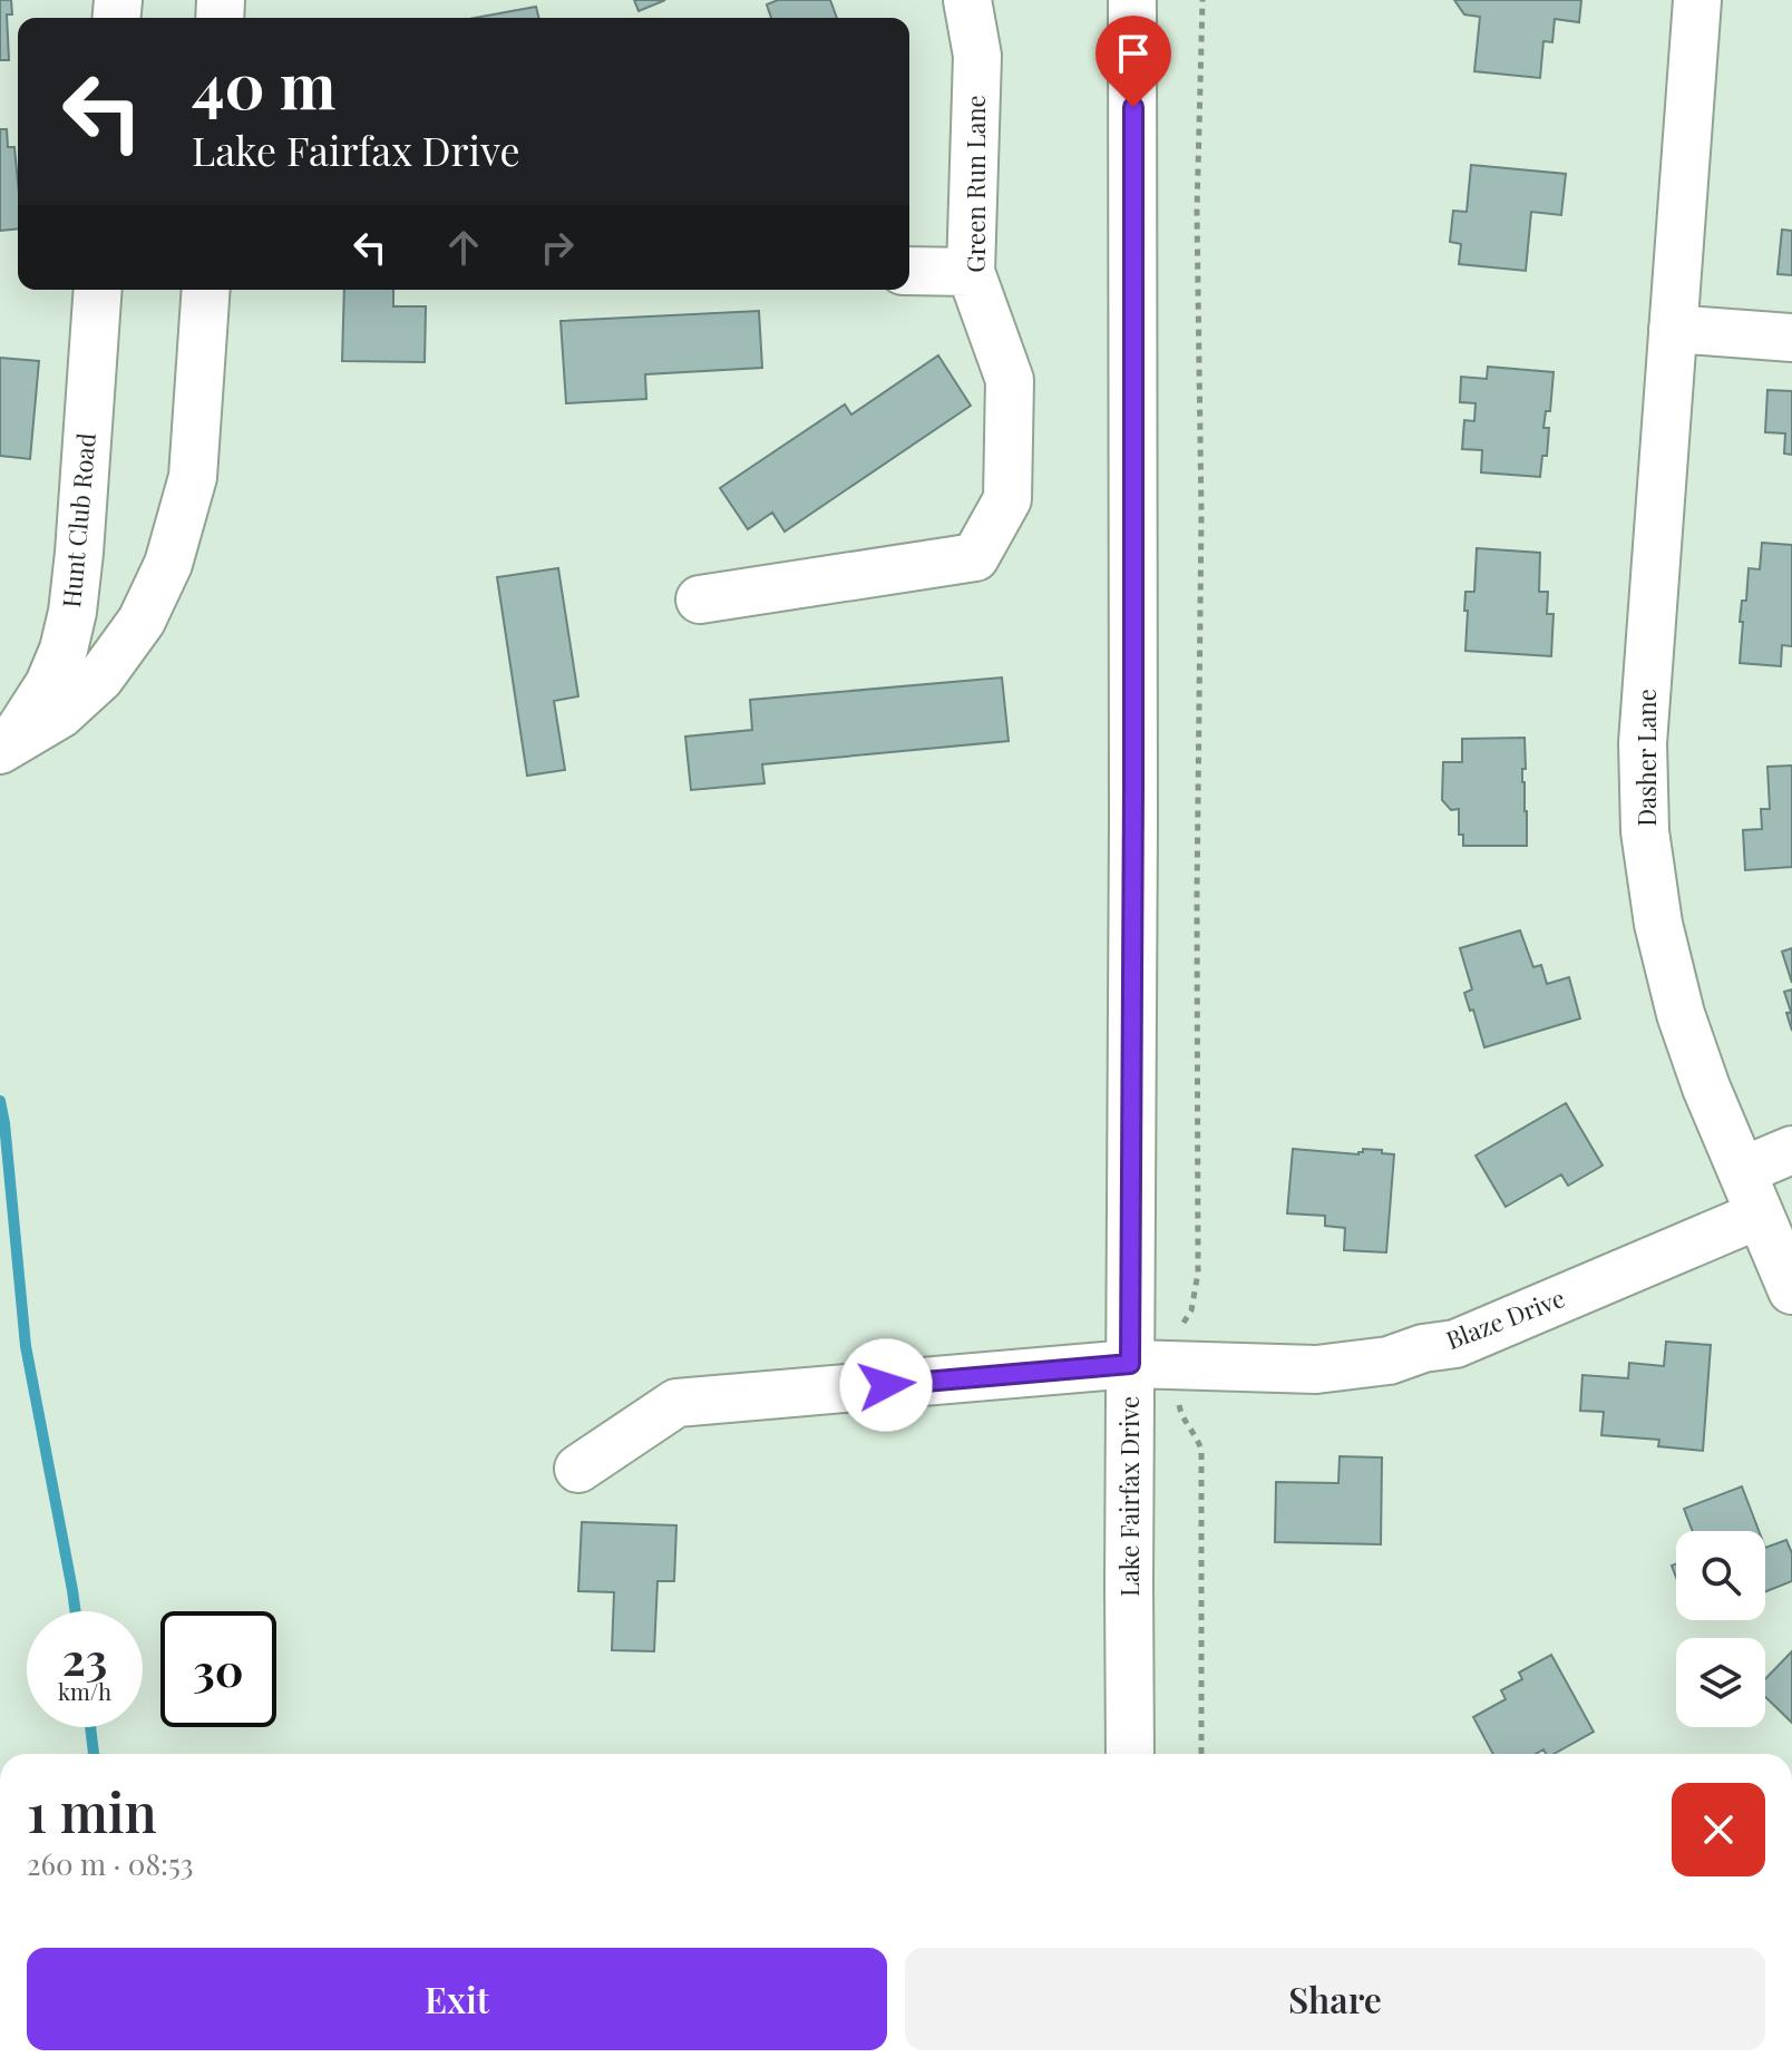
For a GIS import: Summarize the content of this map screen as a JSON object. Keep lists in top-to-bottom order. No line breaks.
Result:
{"streets":{"street":["Green Run Lane","Hunt Club Road","Dasher Lane","Blaze Drive","Lake Fairfax Drive"]},"crossings":[["Dasher Lane","Blaze Drive"],["Blaze Drive","Lake Fairfax Drive"]],"page":{"turn":["40 m","Lake Fairfax Drive"],"speed":"23 km/h","limit":"30","heading":["1 min","260 m · 08:53"],"buttons":["Exit","Share"]}}
